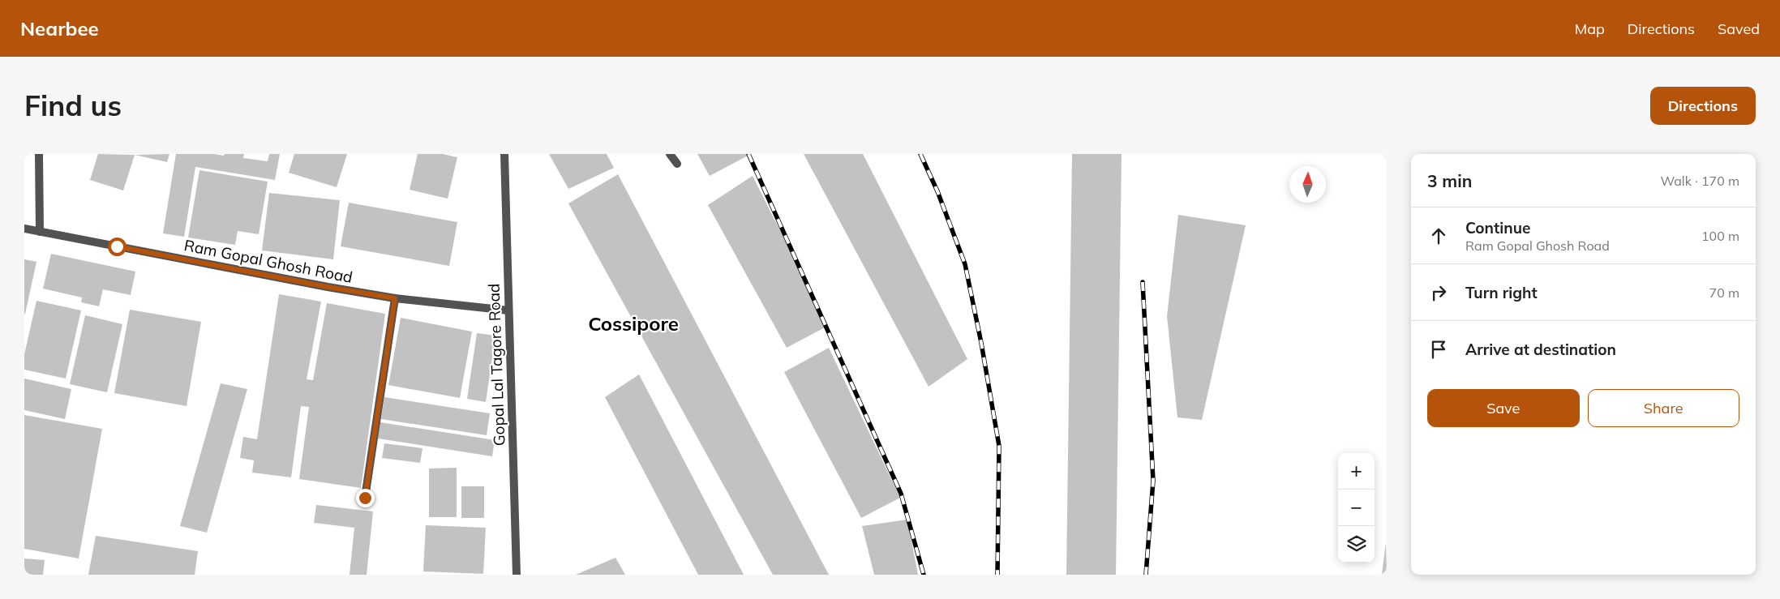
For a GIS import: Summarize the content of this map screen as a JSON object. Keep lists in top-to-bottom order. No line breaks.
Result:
{"streets":{"street":["Ram Gopal Ghosh Road","Gopal Lal Tagore Road"]},"crossings":[["Ram Gopal Ghosh Road","Gopal Lal Tagore Road"]],"districts":["Cossipore"],"north":"top","page":{"header":"Nearbee","nav":["Map","Directions","Saved"],"buttons":["Directions",["Save","Share"]],"title":"Find us","heading":["3 min","Walk · 170 m"],"list":[["Continue","Ram Gopal Ghosh Road","100 m"],["Turn right","70 m"],"Arrive at destination"],"map_buttons":["+","−"]}}
